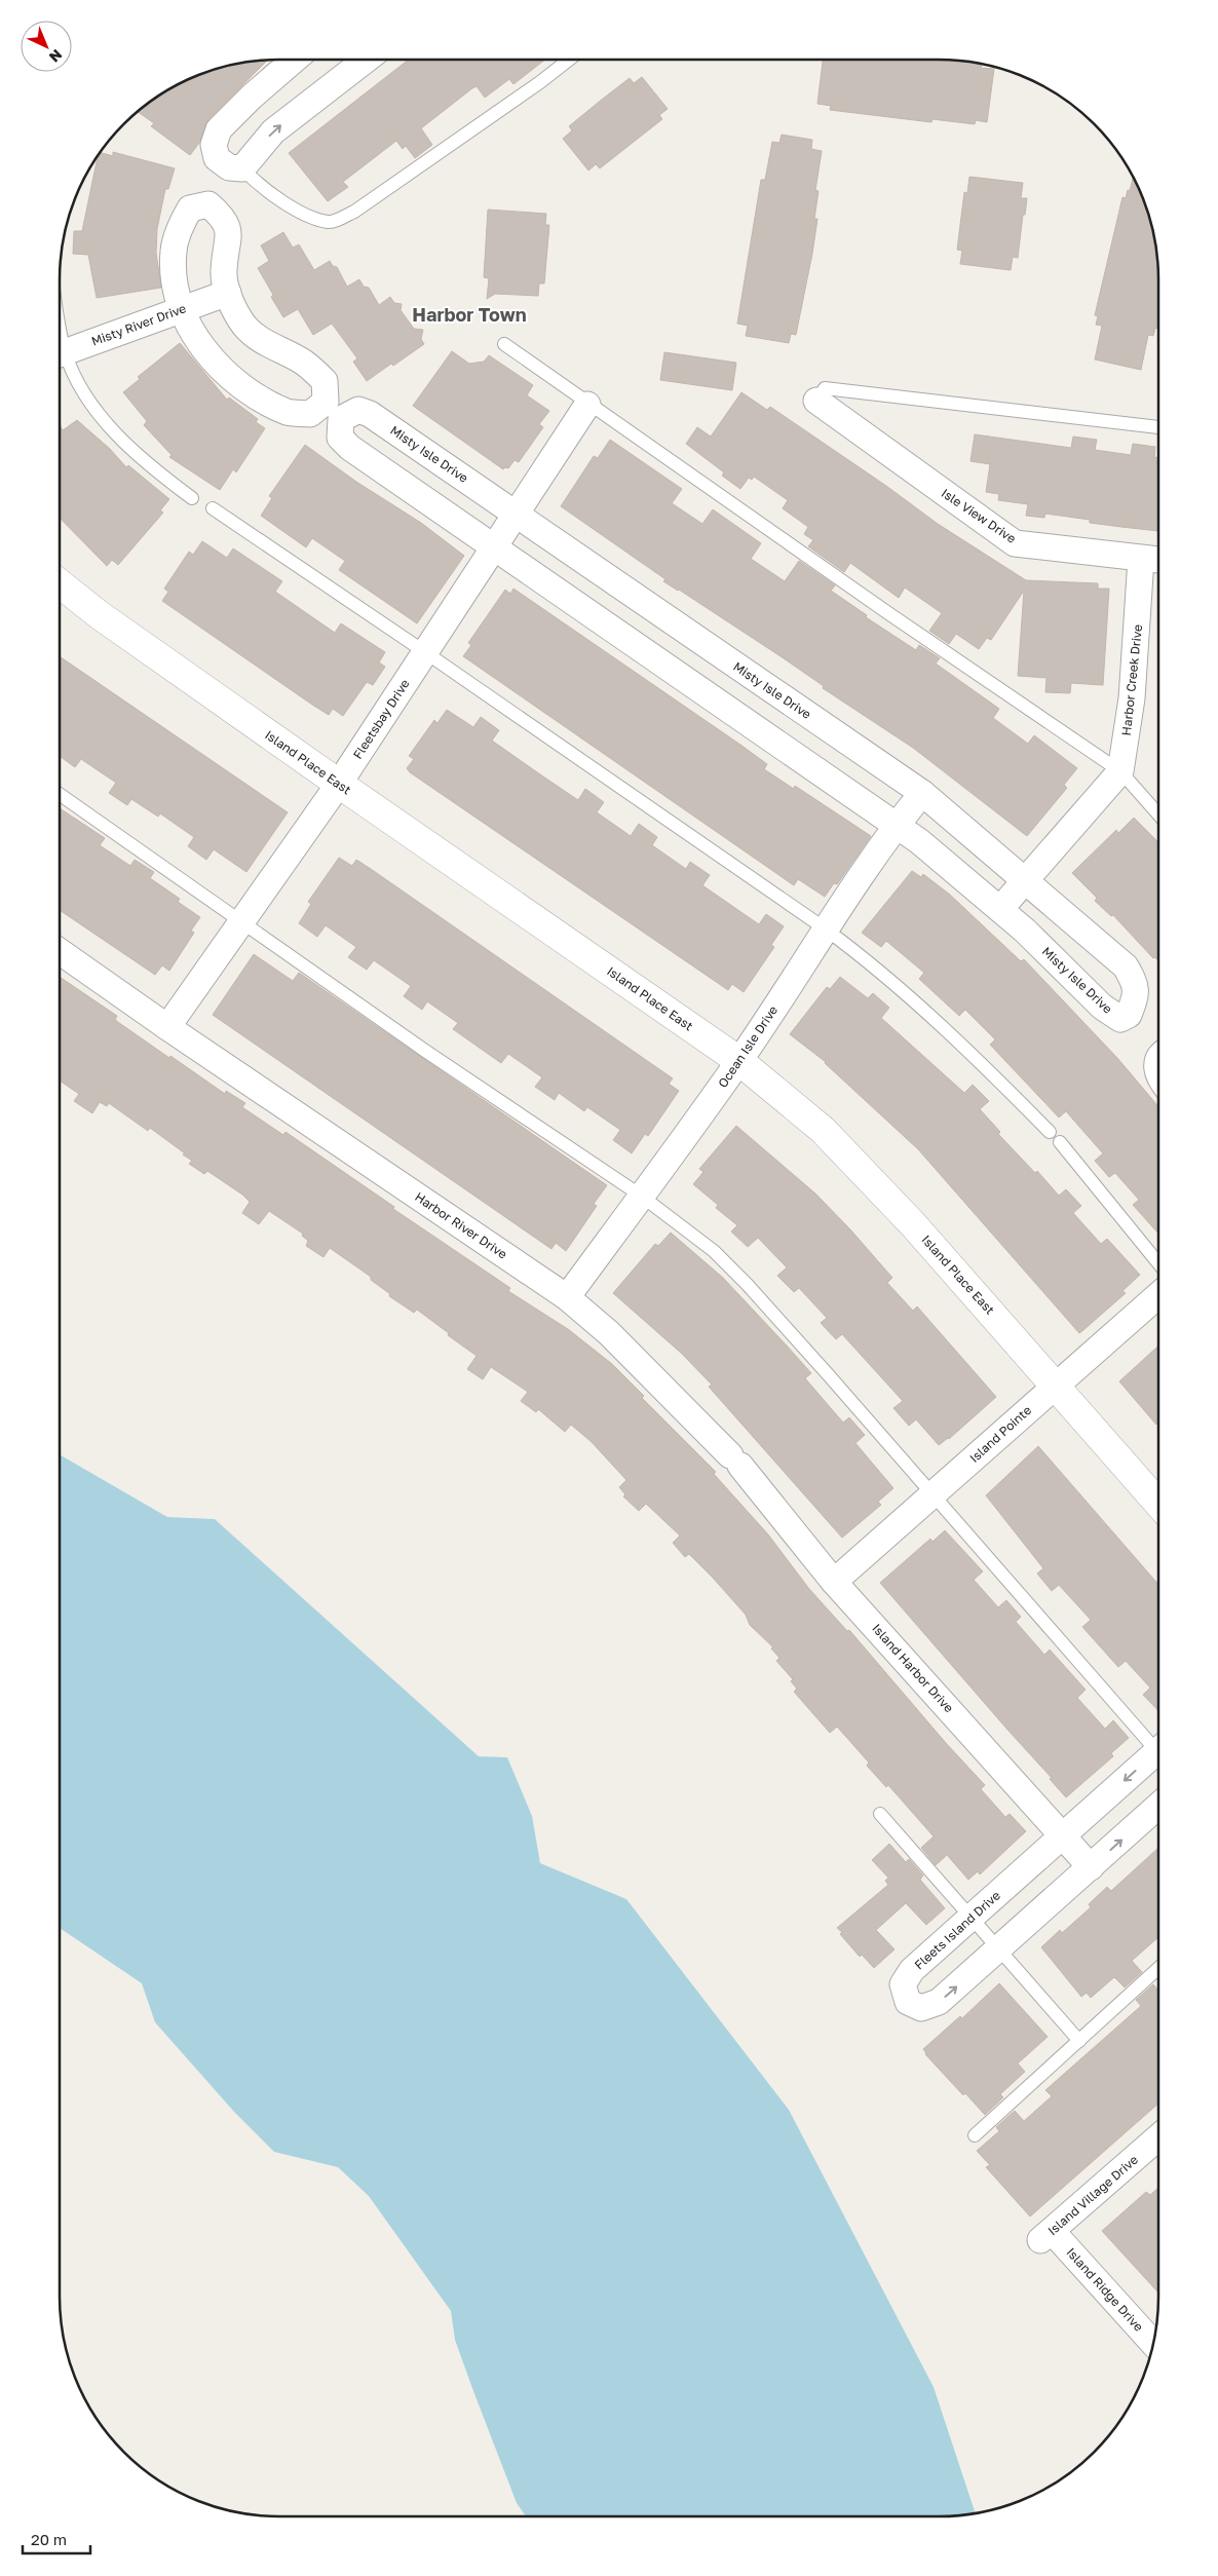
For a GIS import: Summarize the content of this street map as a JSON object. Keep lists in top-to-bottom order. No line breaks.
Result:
{"streets":{"street":["Misty River Drive","Misty Isle Drive","Isle View Drive","Harbor Creek Drive","Fleetsbay Drive","Island Place East","Ocean Isle Drive","Harbor River Drive","Island Pointe","Island Harbor Drive","Fleets Island Drive","Island Village Drive","Island Ridge Drive"]},"crossings":[["Misty Isle Drive","Fleetsbay Drive"],["Misty Isle Drive","Ocean Isle Drive"],["Isle View Drive","Harbor Creek Drive"],["Fleetsbay Drive","Island Place East"],["Fleetsbay Drive","Harbor River Drive"],["Island Place East","Ocean Isle Drive"],["Island Place East","Island Pointe"],["Ocean Isle Drive","Harbor River Drive"],["Harbor River Drive","Island Harbor Drive"],["Island Pointe","Island Harbor Drive"],["Island Harbor Drive","Fleets Island Drive"],["Island Village Drive","Island Ridge Drive"]],"districts":["Harbor Town"],"scale_bar":"20 m","north":"bottom right"}
